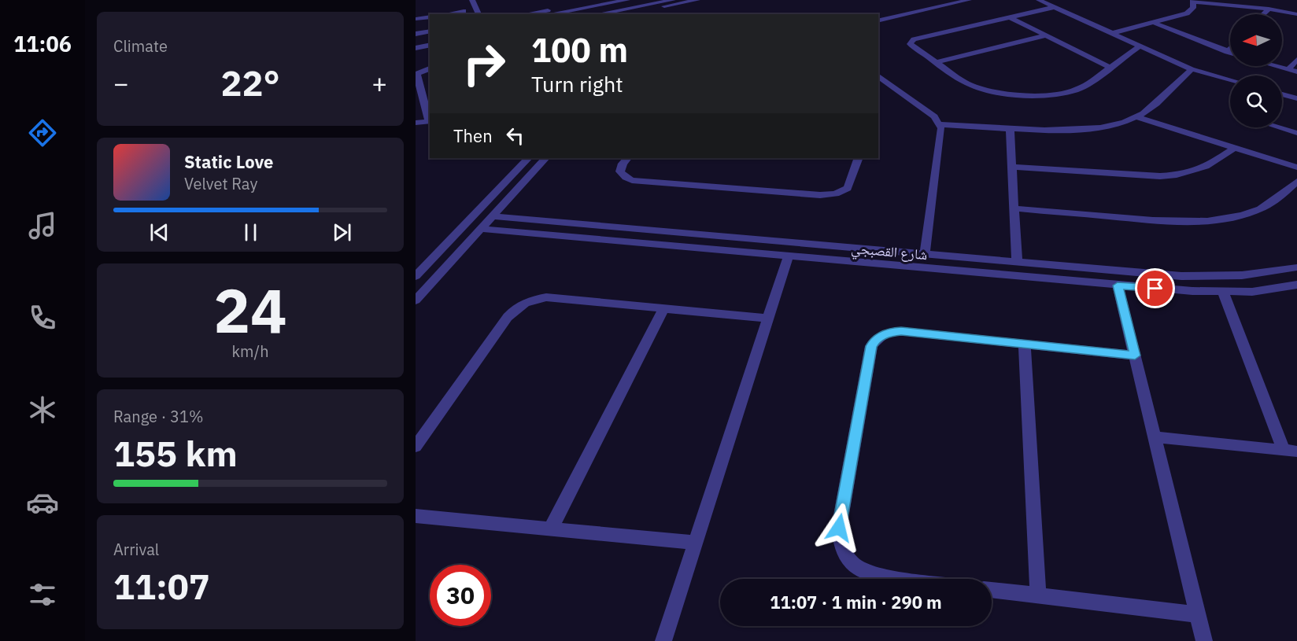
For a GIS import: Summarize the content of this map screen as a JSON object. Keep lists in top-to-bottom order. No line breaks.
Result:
{"streets":{"street":["شارع القصبجي"]},"north":"left","page":{"tabs":"11:06","tile":["Climate",["24","km/h"],["Range · 31%","155 km"],["Arrival","11:07"]],"turn":["100 m","Turn right"],"heat":["−","22°","+"],"then":"Then","song":["Static Love","Velvet Ray"],"limit":"30","trip":"11:07 · 1 min · 290 m"}}
